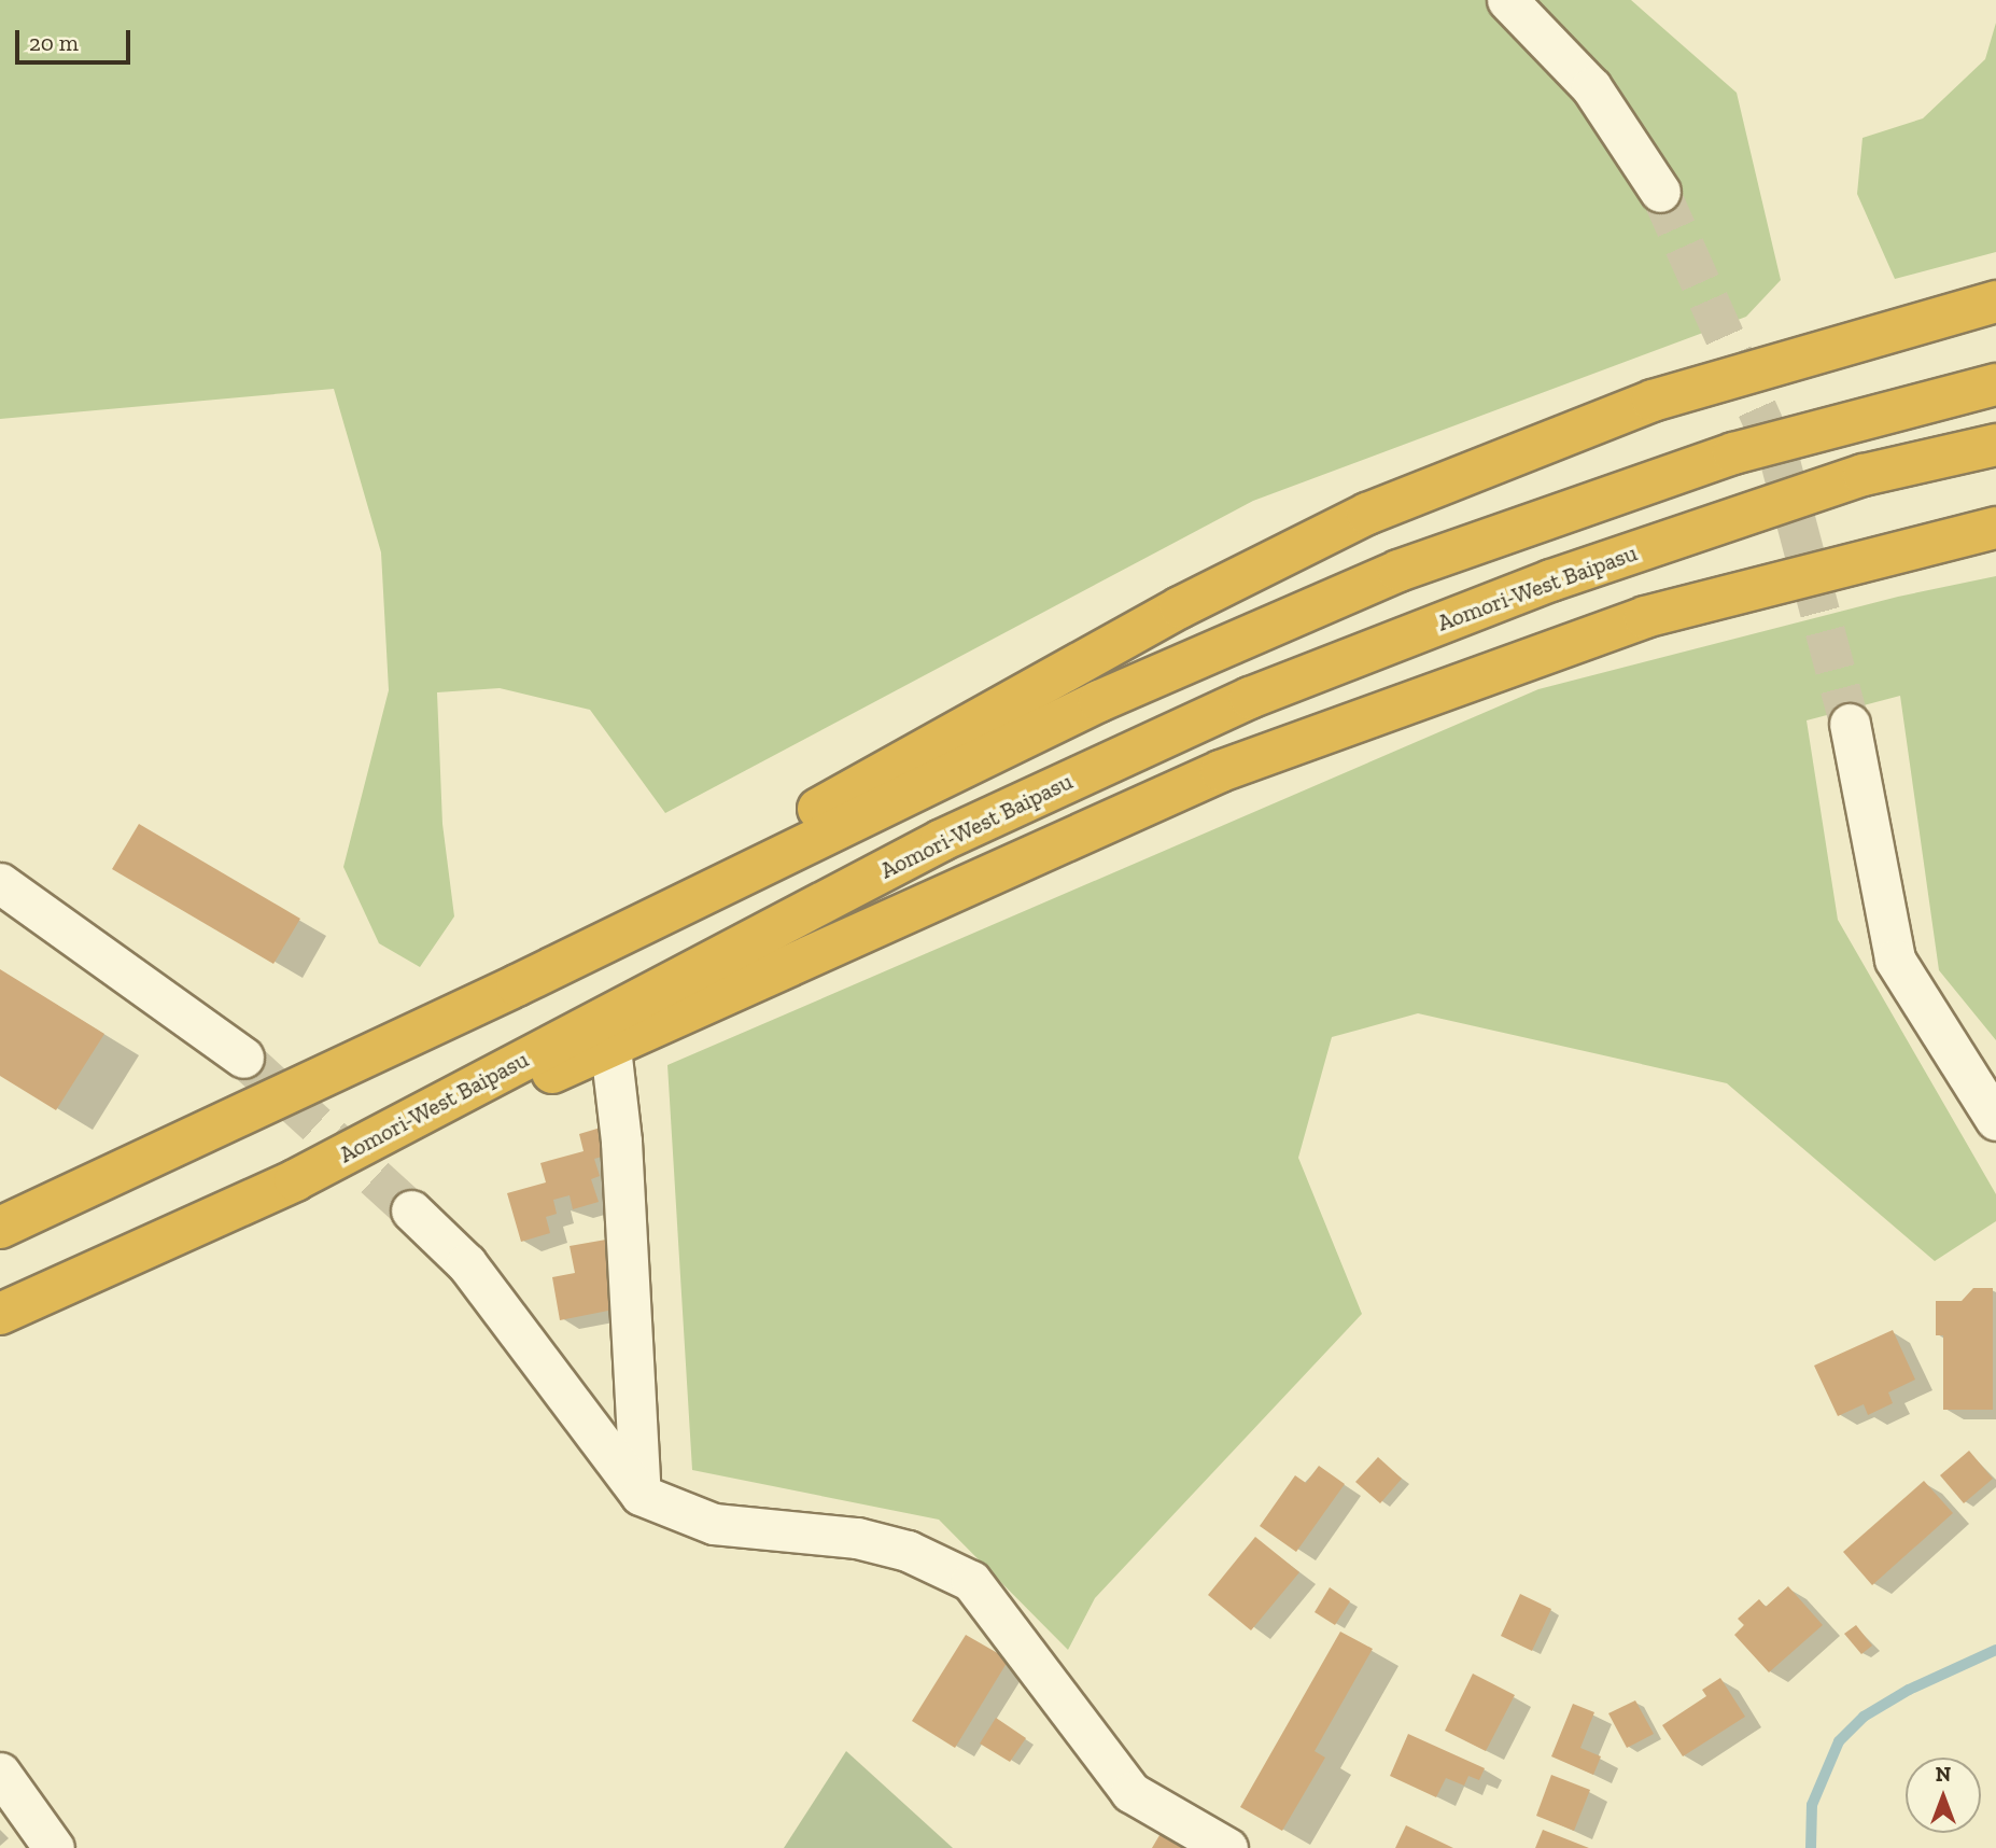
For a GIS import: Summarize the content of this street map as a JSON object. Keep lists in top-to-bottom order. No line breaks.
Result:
{"streets":{"highway":["Aomori-West Baipasu"]},"scale_bar":"20 m","north":"top"}
